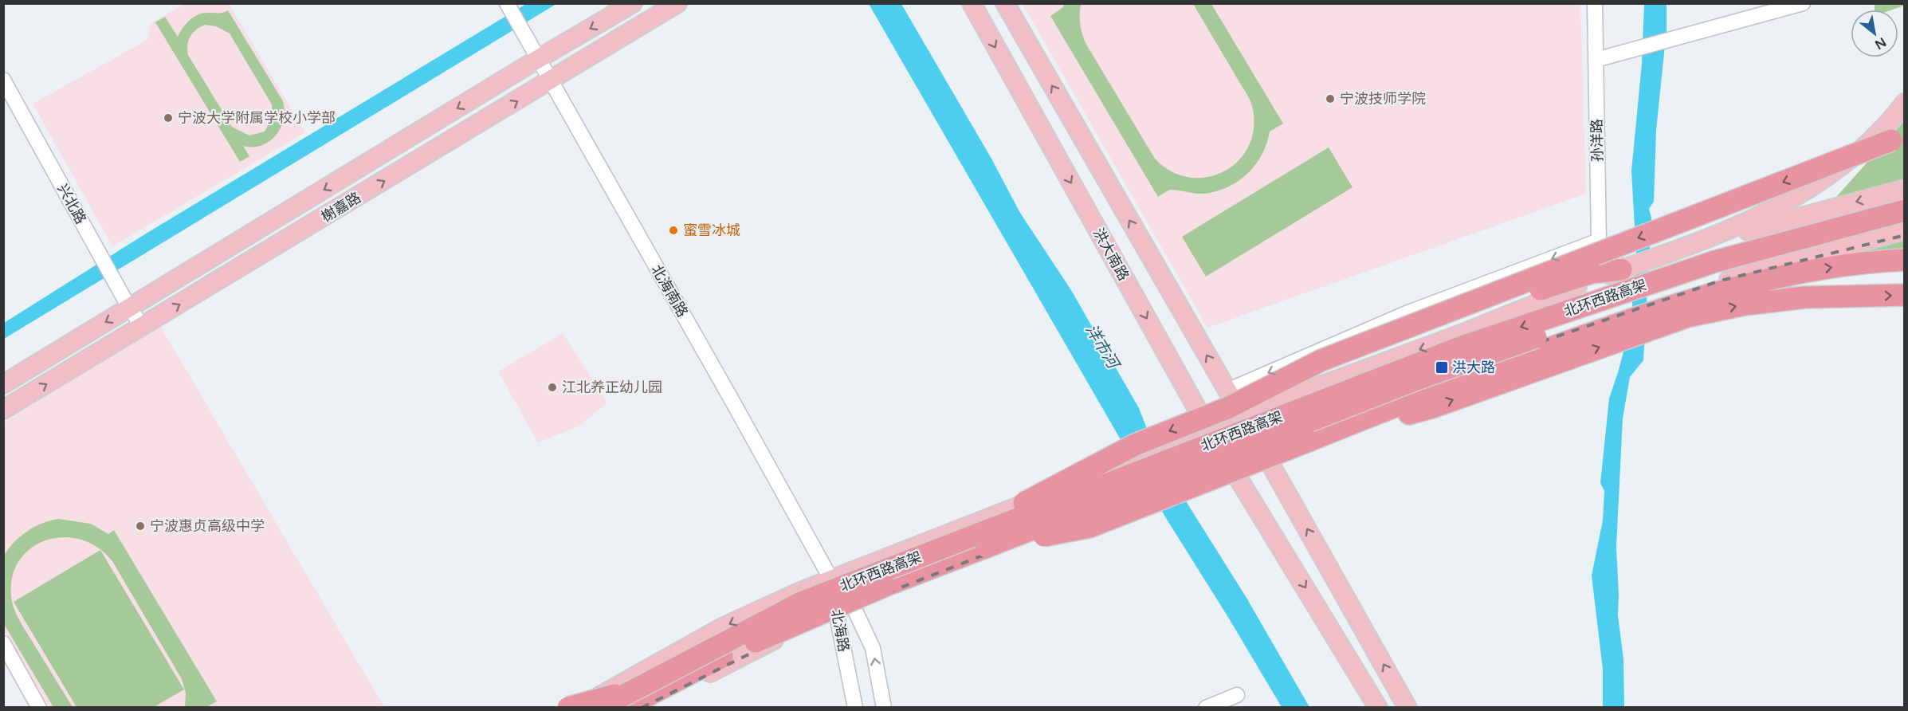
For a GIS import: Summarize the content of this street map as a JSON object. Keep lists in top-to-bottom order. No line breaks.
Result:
{"streets":{"highway":["北环西路高架"],"main road":["榭嘉路","洪大南路"],"street":["孙洋路","兴北路","北海南路","北海路"]},"crossings":[["兴北路","榭嘉路"],["榭嘉路","北海南路"],["北海南路","北海路"]],"water":["洋市河"],"places":{"other":["宁波技师学院","宁波大学附属学校小学部","蜜雪冰城","江北养正幼儿园","宁波惠贞高级中学"],"transit":["洪大路"]},"north":"bottom right"}
